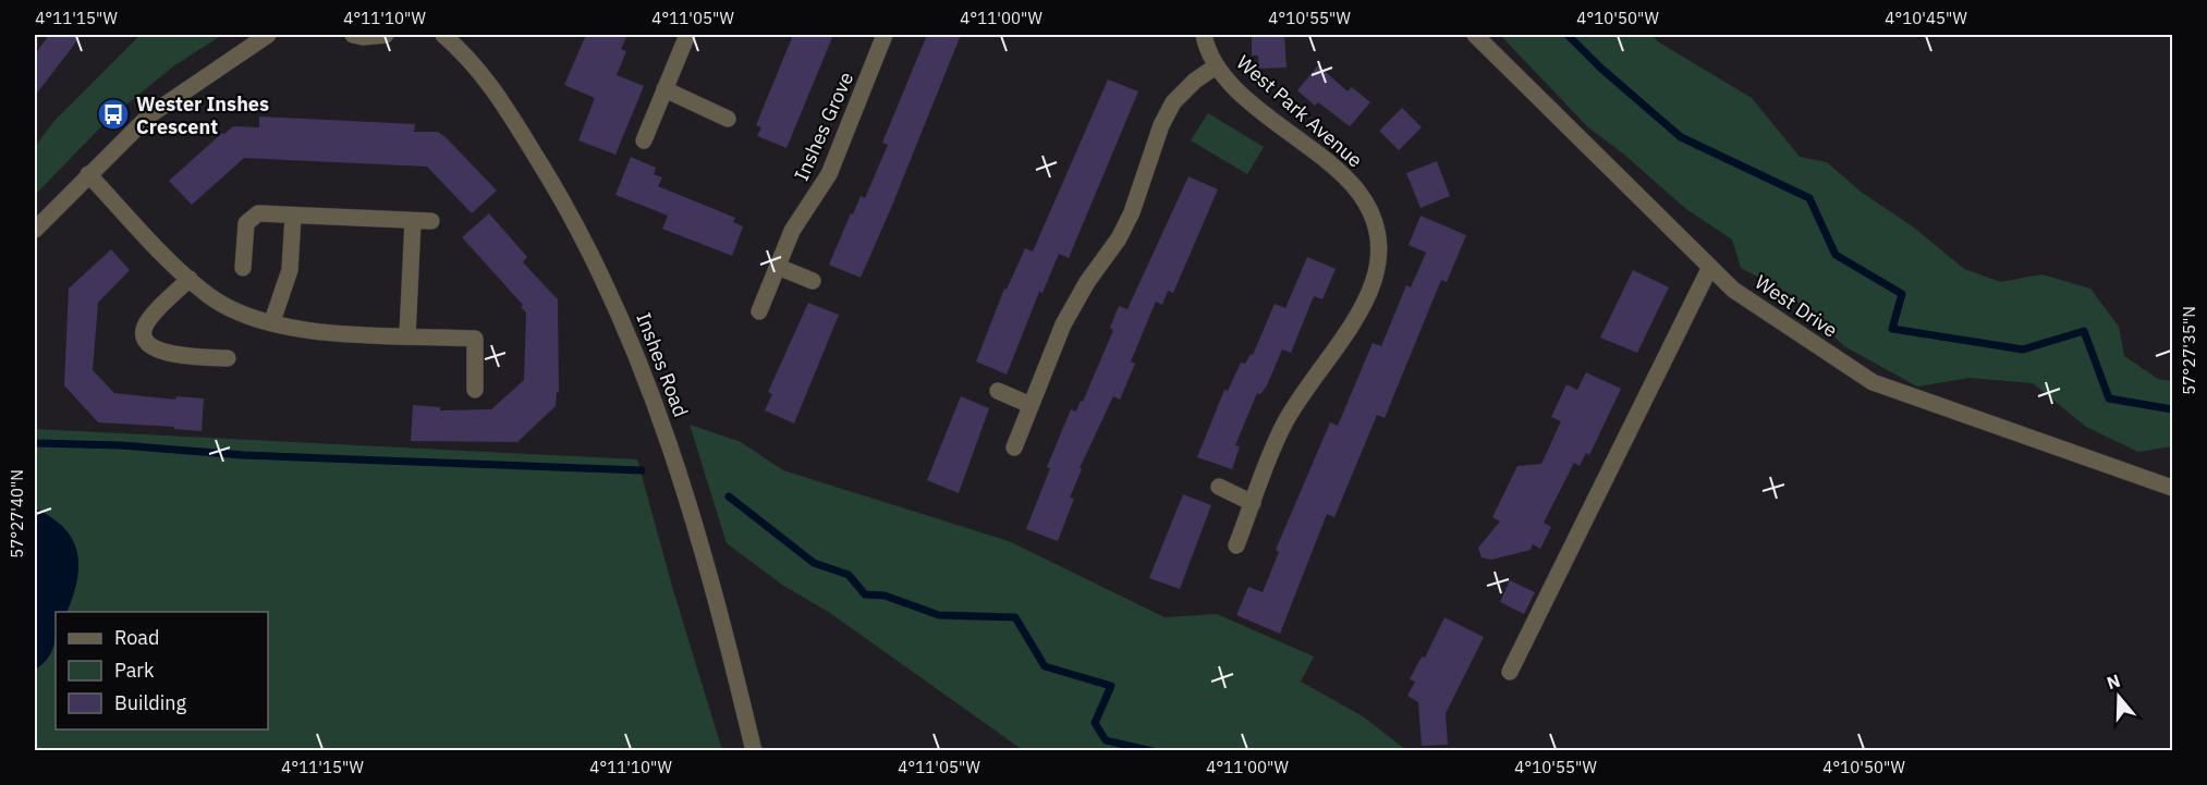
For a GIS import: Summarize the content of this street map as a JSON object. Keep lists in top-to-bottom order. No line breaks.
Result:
{"streets":{"street":["West Park Avenue","Inshes Grove","West Drive","Inshes Road"]},"places":{"bus stop":["Wester Inshes Crescent"]},"legend":["Road","Park","Building"],"north":"top","coordinates":["4°11'15\"W","4°11'10\"W","4°11'05\"W","4°11'00\"W","4°10'55\"W","4°10'50\"W","4°10'45\"W","57°27'35\"N","57°27'40\"N"]}
